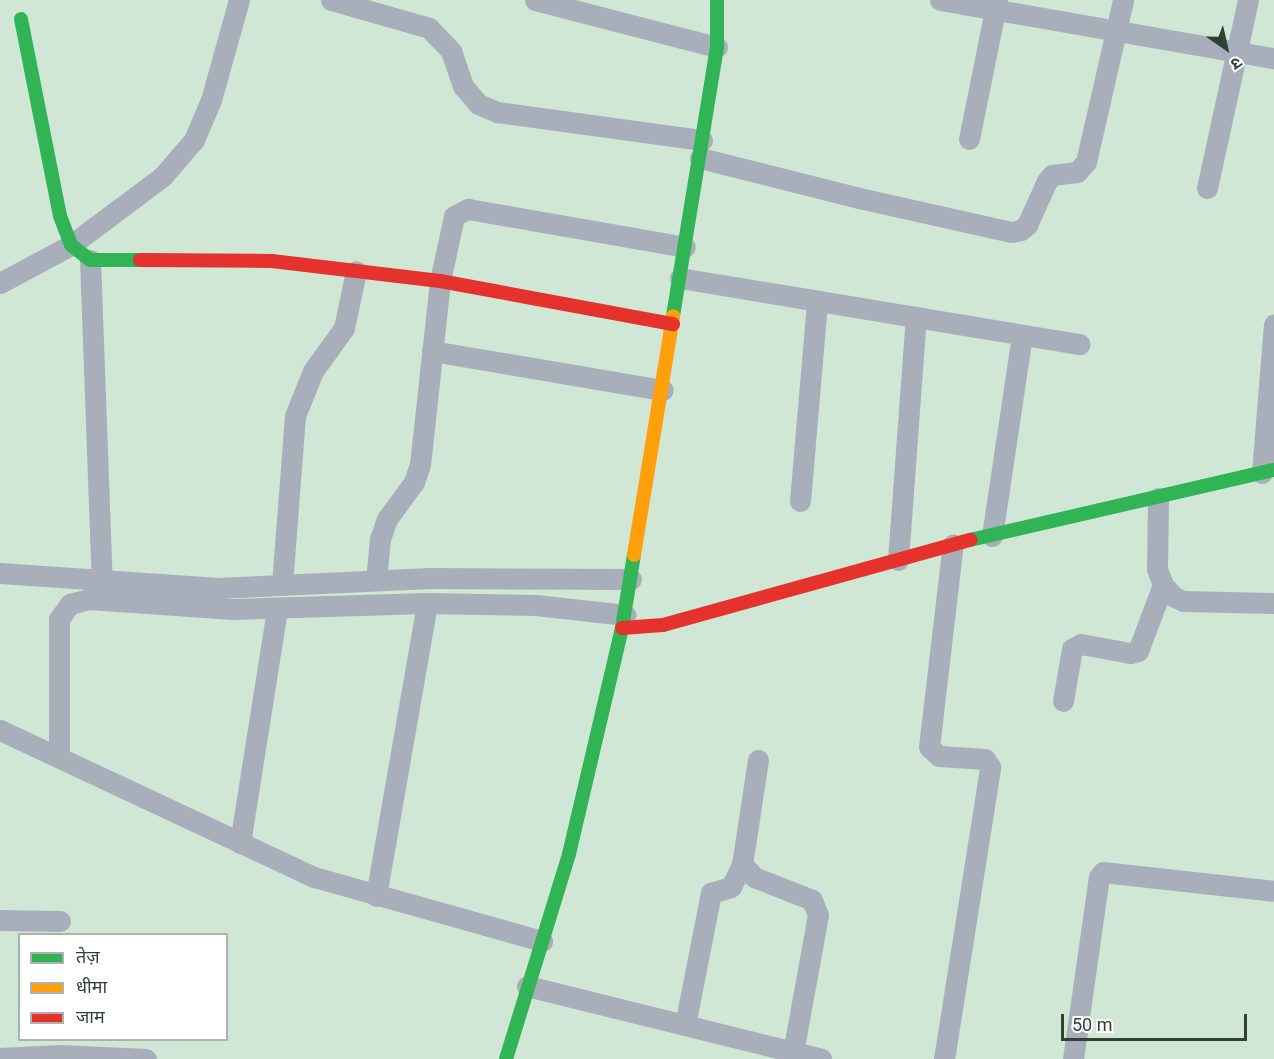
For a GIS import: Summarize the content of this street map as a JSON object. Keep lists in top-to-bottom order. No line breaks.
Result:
{"legend":["तेज़","धीमा","जाम"],"scale_bar":"50 m","north":"bottom right"}
